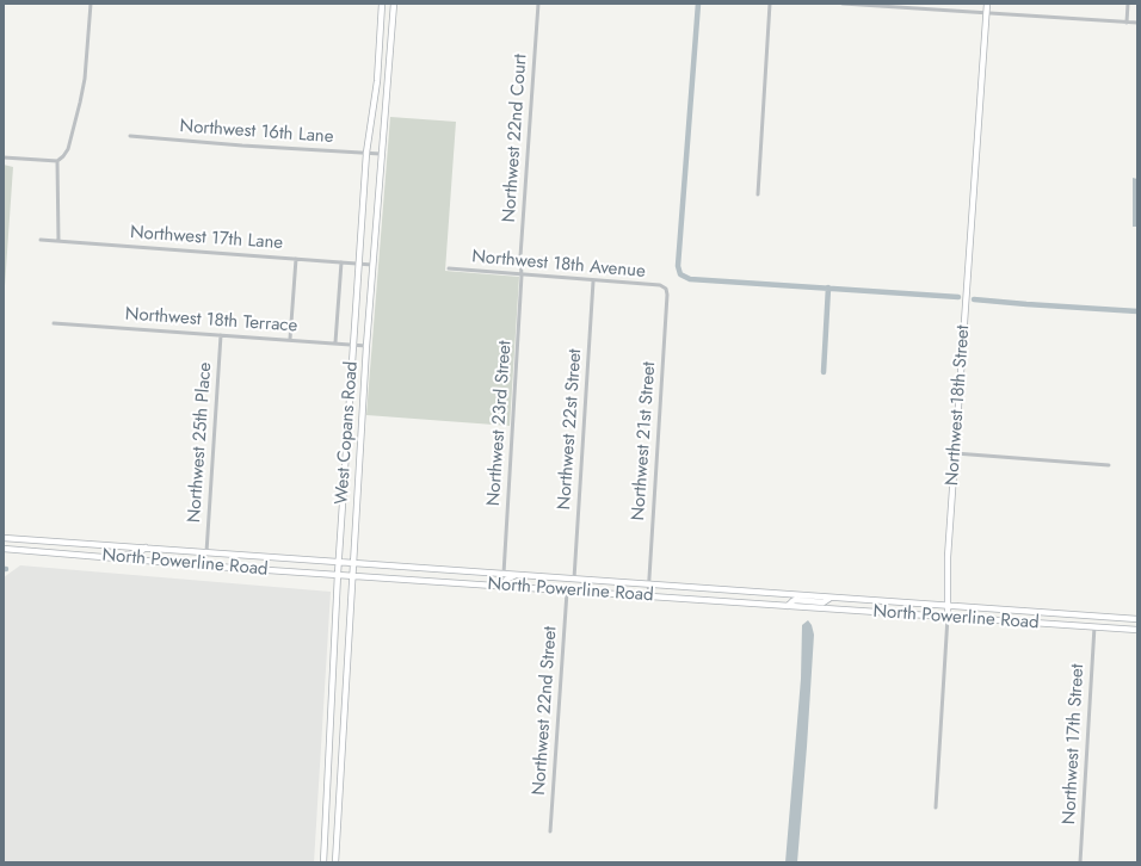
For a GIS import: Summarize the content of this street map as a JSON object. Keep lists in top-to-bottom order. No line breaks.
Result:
{"streets":{"main road":["Northwest 18th Street","West Copans Road","North Powerline Road"],"street":["Northwest 16th Lane","Northwest 22nd Court","Northwest 17th Lane","Northwest 18th Avenue","Northwest 18th Terrace","Northwest 23rd Street","Northwest 22st Street","Northwest 21st Street","Northwest 25th Place","Northwest 22nd Street","Northwest 17th Street"]},"crossings":[["Northwest 16th Lane","West Copans Road"],["Northwest 22nd Court","Northwest 18th Avenue"],["Northwest 22nd Court","Northwest 23rd Street"],["Northwest 17th Lane","West Copans Road"],["Northwest 18th Avenue","Northwest 23rd Street"],["Northwest 18th Avenue","Northwest 22st Street"],["Northwest 18th Avenue","Northwest 21st Street"],["Northwest 18th Terrace","West Copans Road"],["Northwest 18th Terrace","Northwest 25th Place"],["Northwest 18th Street","North Powerline Road"],["Northwest 23rd Street","North Powerline Road"],["Northwest 22st Street","North Powerline Road"],["West Copans Road","North Powerline Road"],["Northwest 21st Street","North Powerline Road"],["Northwest 25th Place","North Powerline Road"],["North Powerline Road","Northwest 22nd Street"],["North Powerline Road","Northwest 17th Street"]]}
